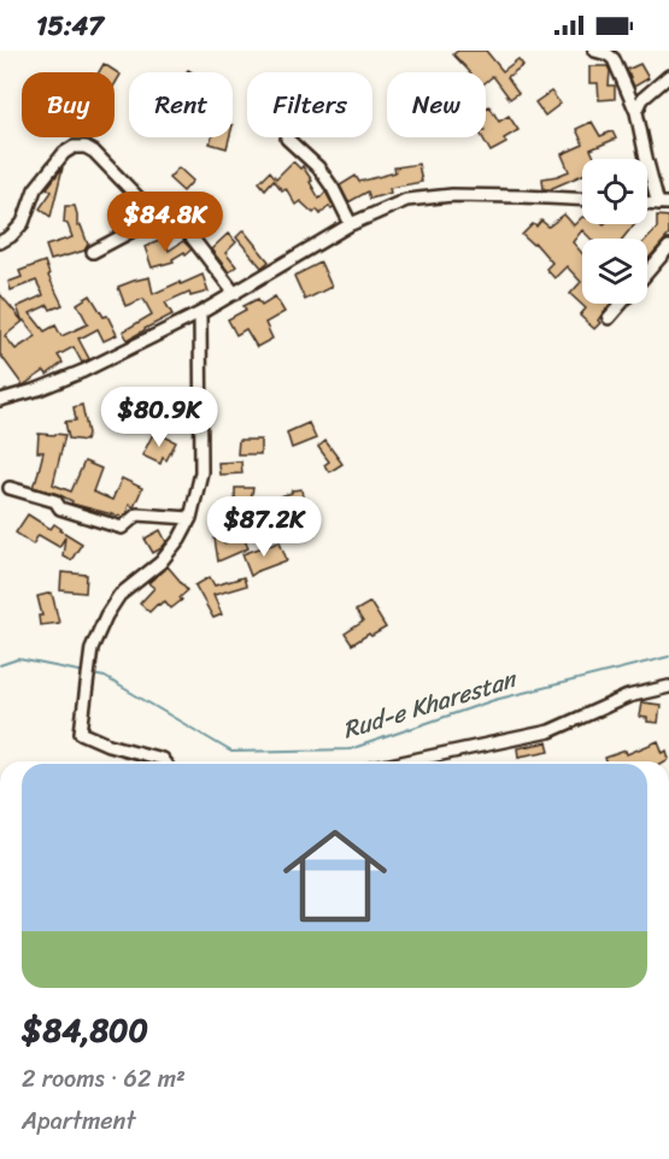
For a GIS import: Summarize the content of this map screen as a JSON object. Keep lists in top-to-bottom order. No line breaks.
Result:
{"water":["Rud-e Kharestan"],"page":{"status":"15:47","chip":["Buy","Rent","Filters","New"],"price":["$84.8K","$80.9K","$87.2K"],"list":[{"name":"$84,800","note":"2 rooms · 62 m² · Apartment"}]}}
